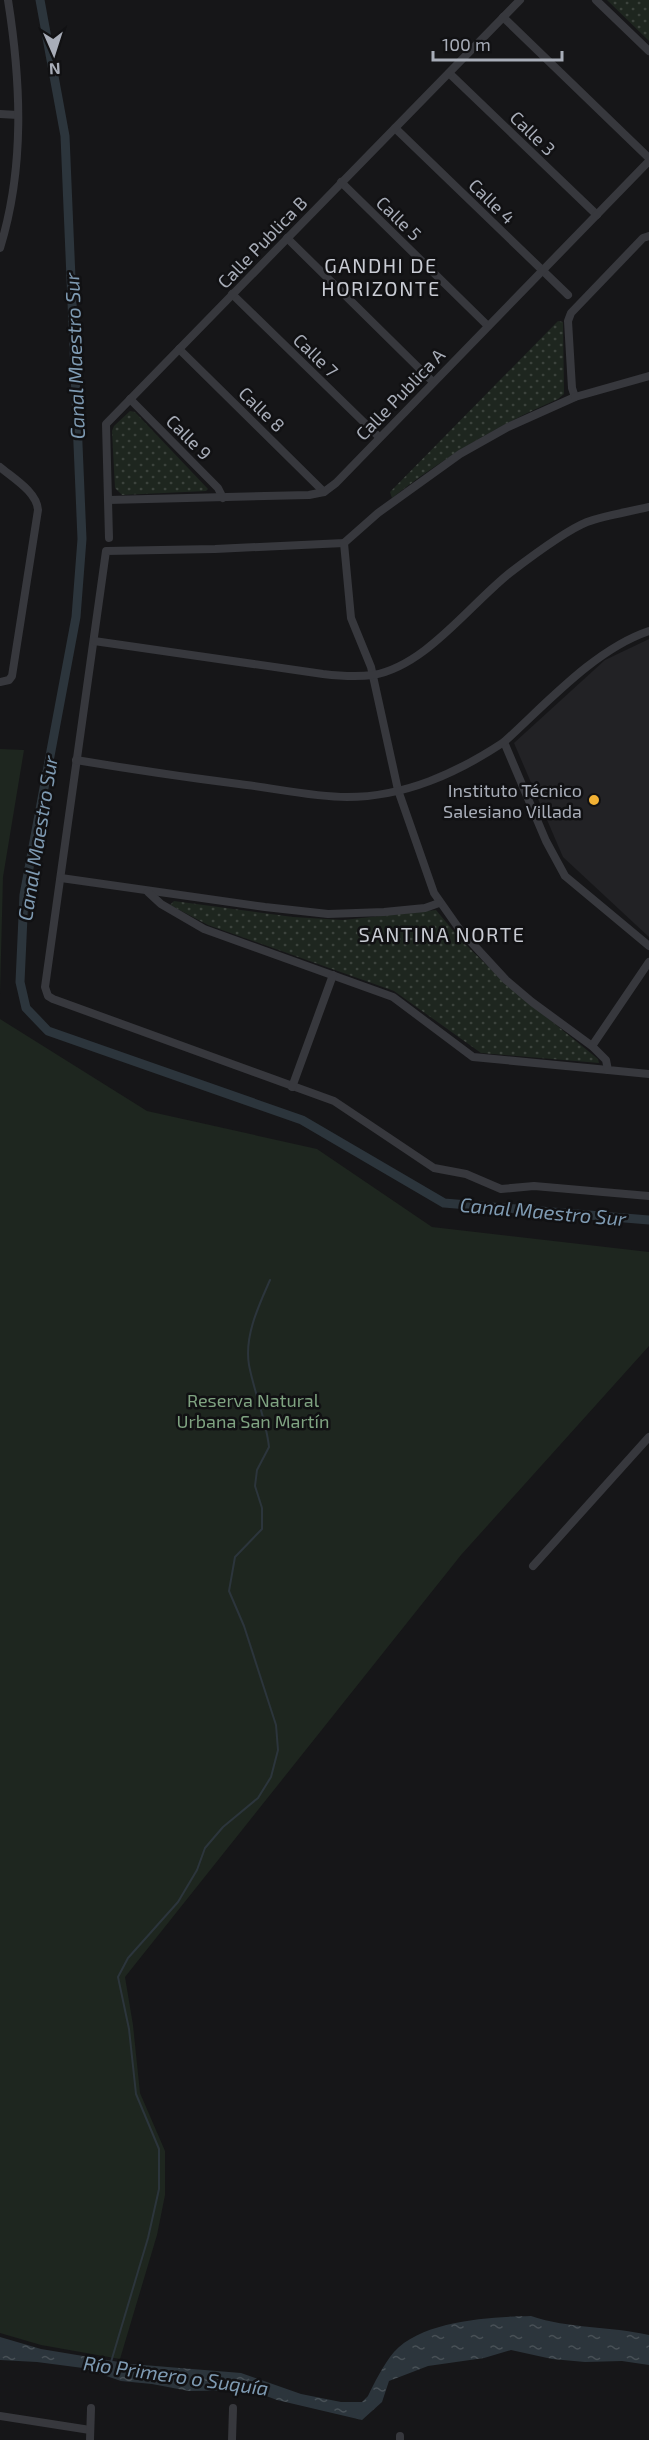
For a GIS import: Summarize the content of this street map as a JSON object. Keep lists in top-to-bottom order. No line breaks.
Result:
{"streets":{"street":["Calle 3","Calle 4","Calle 5","Calle Publica B","Calle 7","Calle Publica A","Calle 8","Calle 9"]},"crossings":[["Calle 3","Calle Publica B"],["Calle 3","Calle Publica A"],["Calle 4","Calle Publica B"],["Calle 4","Calle Publica A"],["Calle 5","Calle Publica B"],["Calle 5","Calle Publica A"],["Calle Publica B","Calle 7"],["Calle Publica B","Calle 8"],["Calle Publica B","Calle 9"],["Calle 7","Calle Publica A"],["Calle Publica A","Calle 8"]],"districts":["GANDHI DE HORIZONTE","SANTINA NORTE"],"water":["Canal Maestro Sur","Río Primero o Suquía"],"parks":["Reserva Natural Urbana San Martín"],"places":["Instituto Técnico Salesiano Villada"],"scale_bar":"100 m","north":"bottom"}
